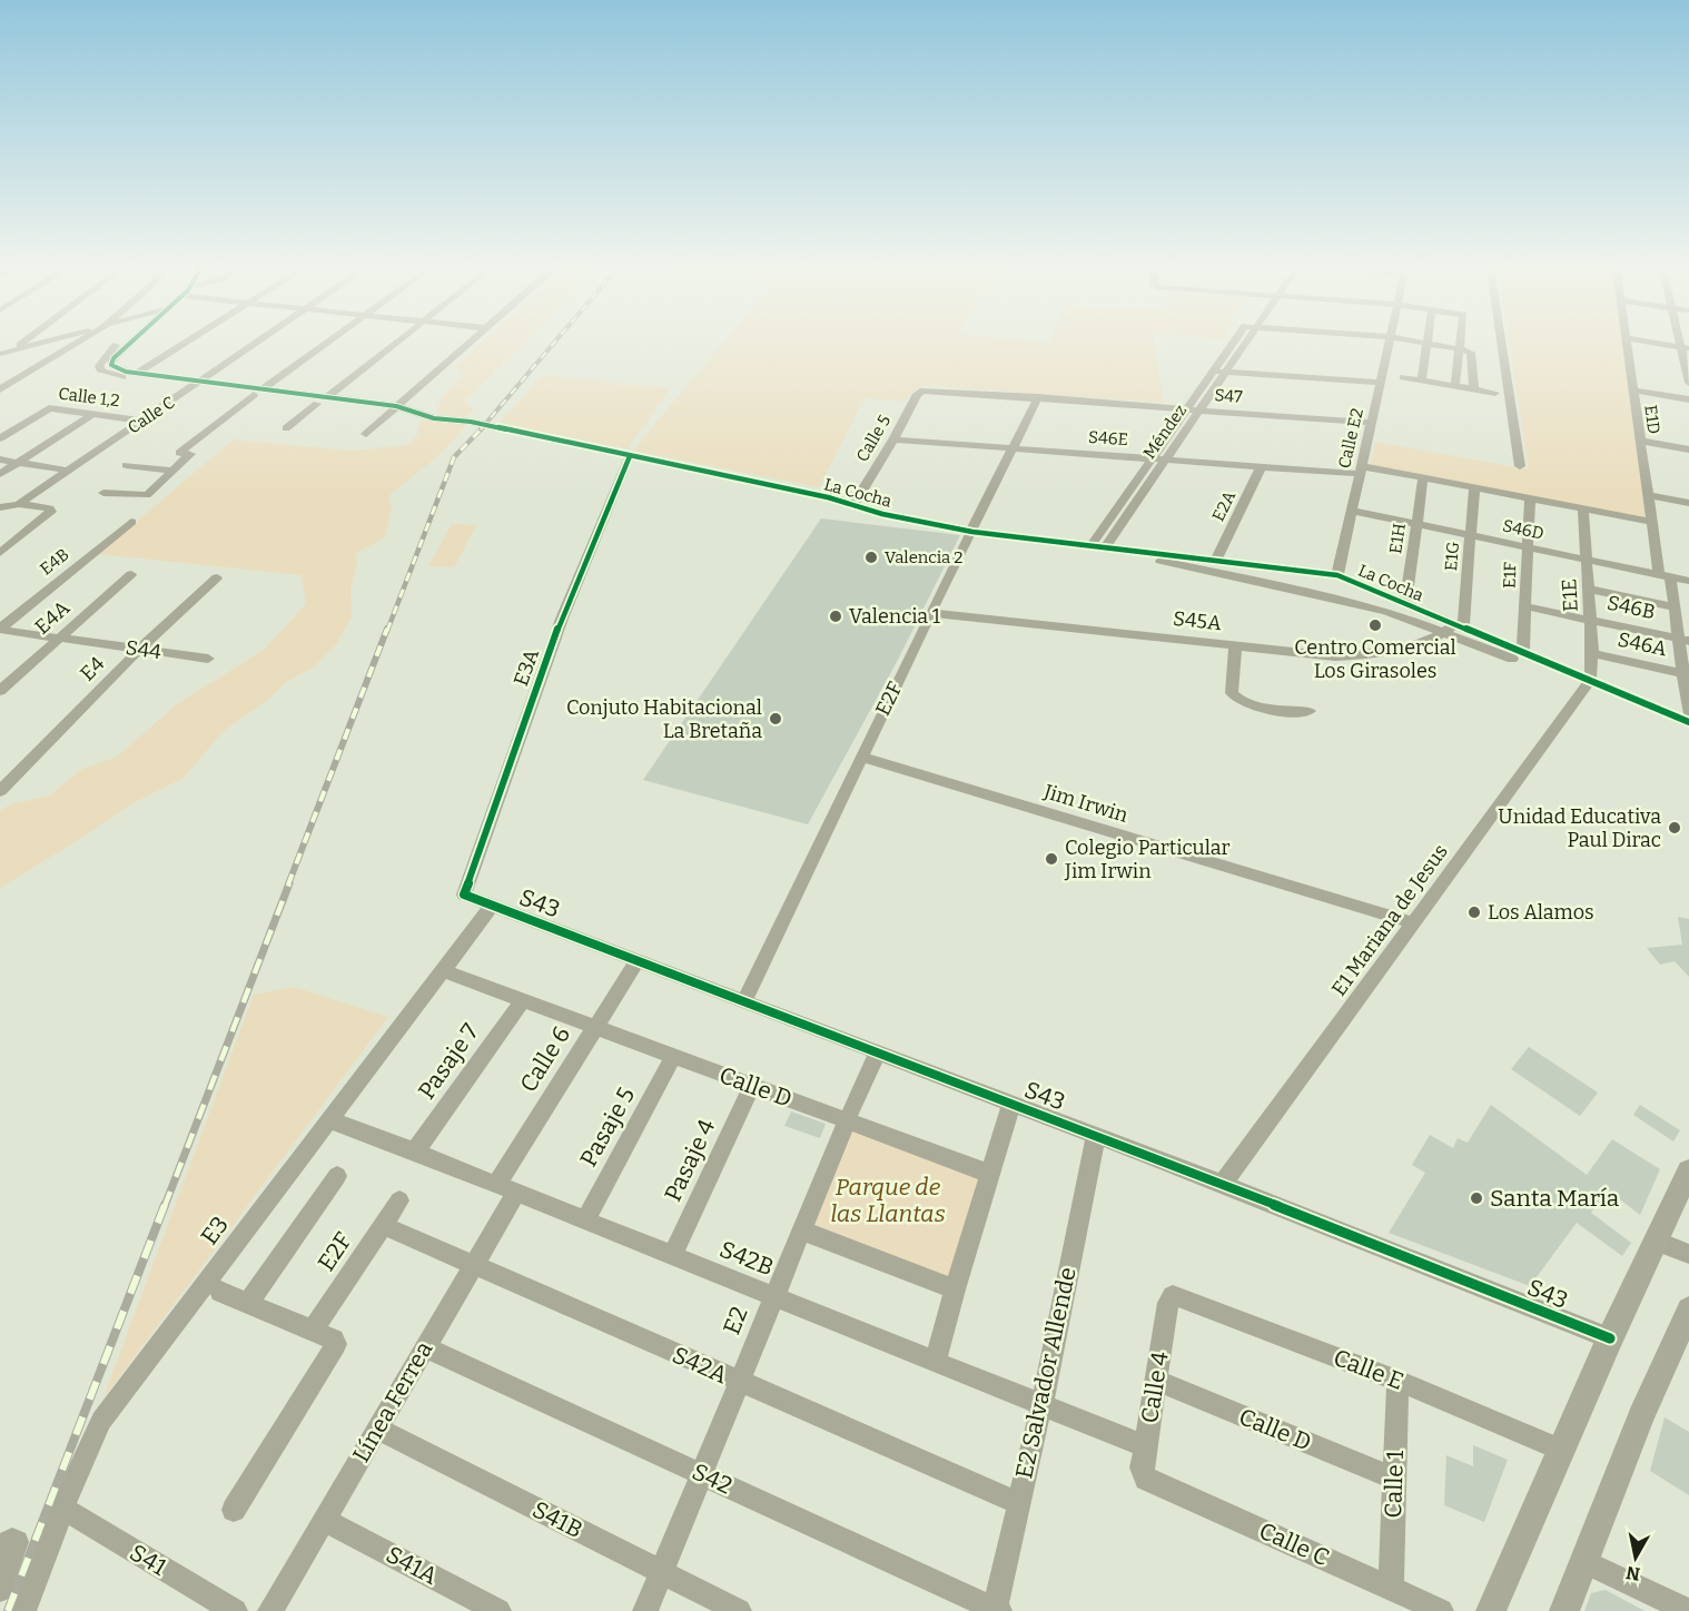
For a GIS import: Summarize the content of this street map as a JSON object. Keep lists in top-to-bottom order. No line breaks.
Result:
{"streets":{"street":["S47","Calle 1,2","Calle C","E1D","Méndez","Calle 5","S46E","Calle E2","La Cocha","E2A","S46D","E1H","E1G","E4B","E1F","E1E","S46B","E4A","S45A","S46A","S44","E3A","E4","E2F","Jim Irwin","S43","E1 Mariana de Jesus","Calle 6","Pasaje 7","Calle D","Pasaje 5","Pasaje 4","E3","S42B","E2","S42A","Calle E","E2 Salvador Allende","Calle 4","Línea Ferrea","S42","Calle 1","S41B","S41","S41A"]},"crossings":[["S47","Méndez"],["S47","Calle 5"],["S47","Calle E2"],["S47","E2F"],["Calle 1,2","Calle C"],["Calle C","La Cocha"],["Calle C","Calle 4"],["Calle C","Calle 1"],["E1D","S46E"],["E1D","S46D"],["Méndez","S46E"],["Méndez","La Cocha"],["Calle 5","S46E"],["Calle 5","La Cocha"],["S46E","Calle E2"],["S46E","E2A"],["S46E","E1H"],["S46E","E1G"],["S46E","E1F"],["S46E","E1E"],["S46E","E2F"],["Calle E2","La Cocha"],["Calle E2","S46D"],["La Cocha","E2A"],["La Cocha","E1H"],["La Cocha","E1G"],["La Cocha","E1F"],["La Cocha","E1E"],["La Cocha","S45A"],["La Cocha","E3A"],["La Cocha","E2F"],["La Cocha","E1 Mariana de Jesus"],["S46D","E1H"],["S46D","E1G"],["S46D","E1F"],["S46D","E1E"],["E1G","S45A"],["E4B","S44"],["E1F","S46B"],["E1E","S46B"],["E1E","S46A"],["E1E","E1 Mariana de Jesus"],["E4A","S44"],["S45A","E2F"],["S44","E4"],["E3A","S43"],["E2F","Jim Irwin"],["E2F","S43"],["E2F","S42A"],["Jim Irwin","E1 Mariana de Jesus"],["S43","E1 Mariana de Jesus"],["S43","Calle 6"],["S43","E3"],["S43","E2"],["S43","E2 Salvador Allende"],["Calle 6","Calle D"],["Calle 6","S42B"],["Calle 6","Línea Ferrea"],["Pasaje 7","Calle D"],["Pasaje 7","S42B"],["Calle D","Pasaje 5"],["Calle D","Pasaje 4"],["Calle D","E3"],["Calle D","E2"],["Calle D","Calle 4"],["Calle D","Calle 1"],["Pasaje 5","S42B"],["Pasaje 4","S42B"],["E3","S42B"],["E3","S41"],["S42B","E2"],["S42B","E2 Salvador Allende"],["S42B","Calle 4"],["S42B","Línea Ferrea"],["E2","S42A"],["E2","S42"],["E2","S41B"],["S42A","E2 Salvador Allende"],["S42A","Línea Ferrea"],["Calle E","Calle 4"],["Calle E","Calle 1"],["E2 Salvador Allende","S42"],["Línea Ferrea","S42"],["Línea Ferrea","S41B"],["Línea Ferrea","S41A"]],"parks":["Parque de las Llantas"],"places":["Valencia 2","Valencia 1","Centro Comercial Los Girasoles","Conjuto Habitacional La Bretaña","Unidad Educativa Paul Dirac","Colegio Particular Jim Irwin","Los Alamos","Santa María"],"north":"bottom"}
